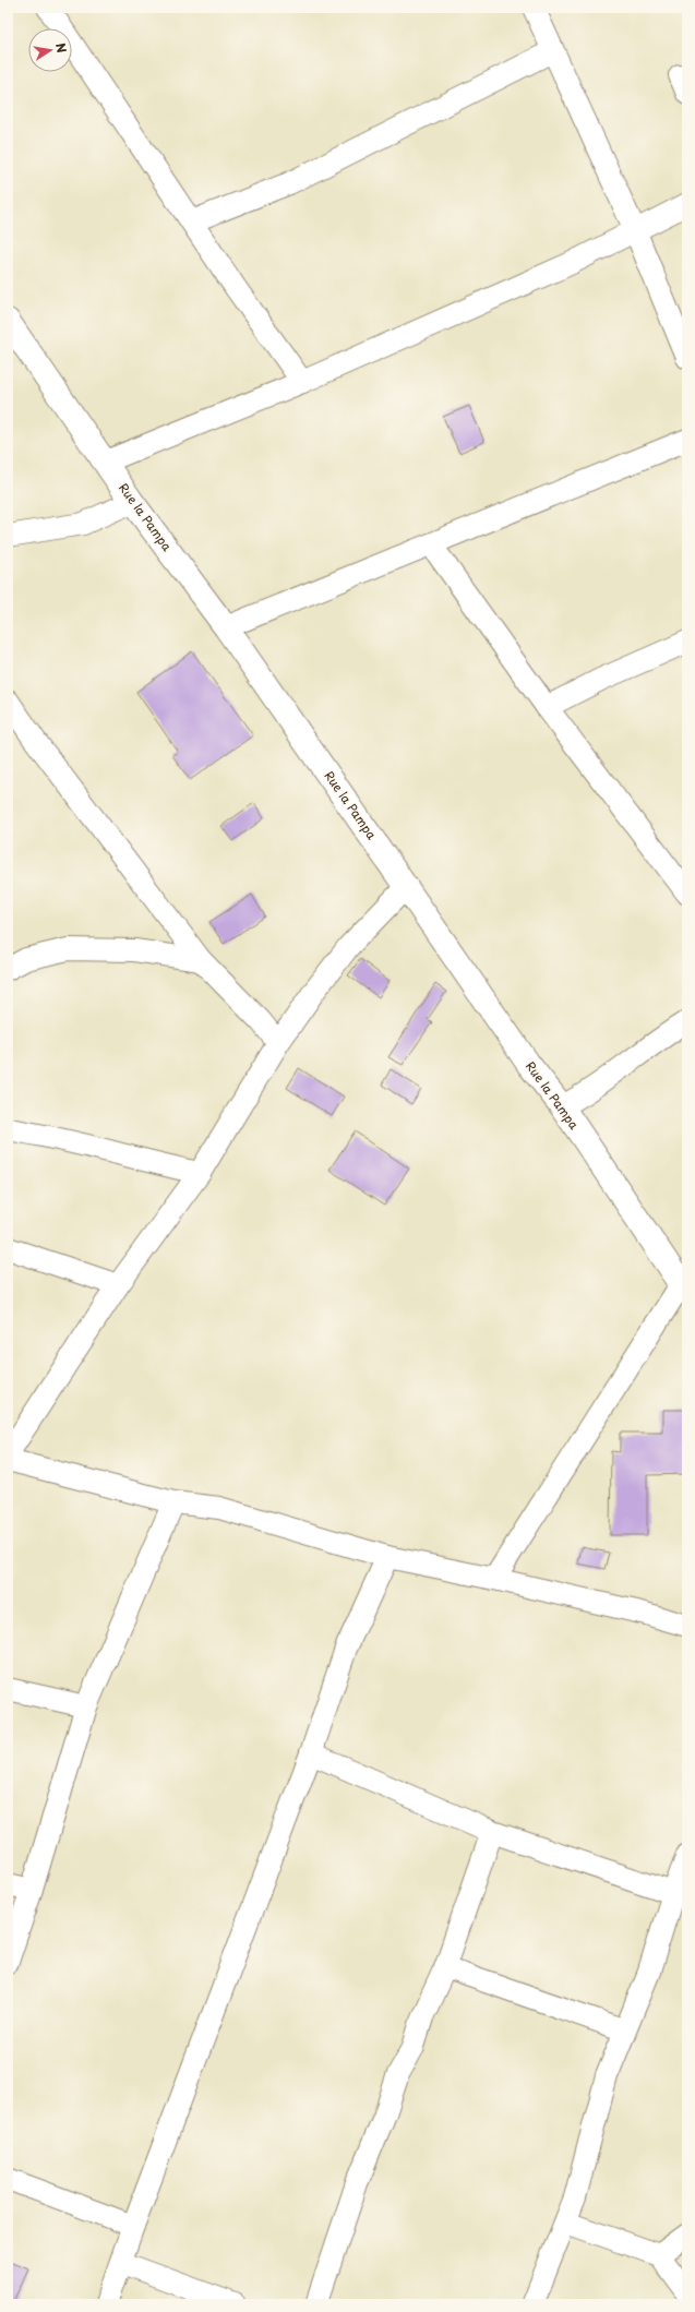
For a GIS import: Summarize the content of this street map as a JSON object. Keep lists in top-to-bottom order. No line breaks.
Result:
{"streets":{"street":["Rue la Pampa"]},"north":"right"}
